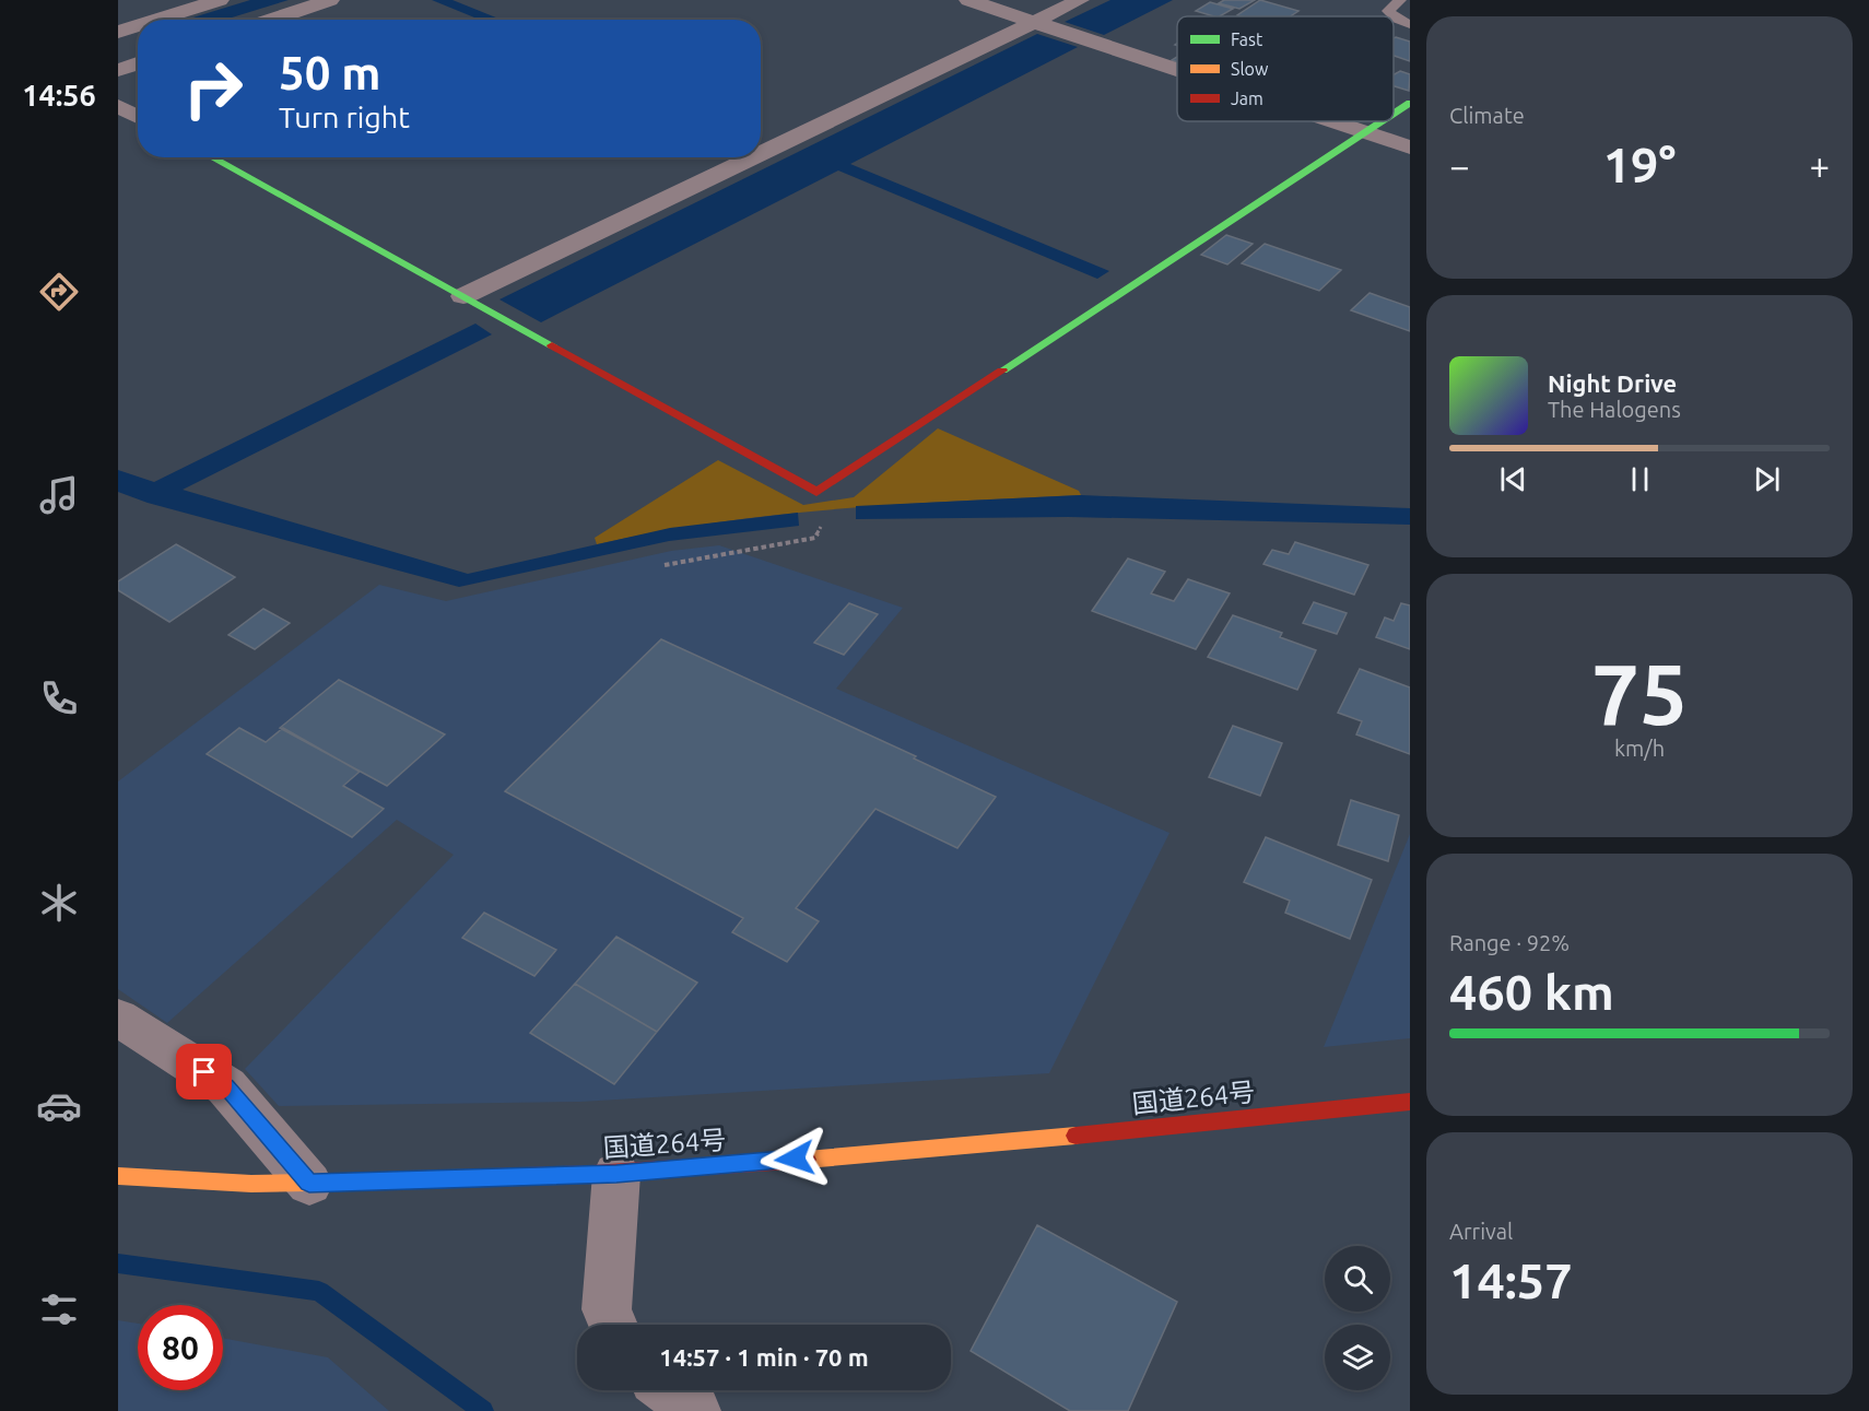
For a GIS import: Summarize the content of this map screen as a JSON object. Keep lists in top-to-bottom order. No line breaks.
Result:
{"streets":{"main road":["国道264号"]},"legend":["Fast","Slow","Jam"],"page":{"tabs":"14:56","tile":["Climate",["75","km/h"],["Range · 92%","460 km"],["Arrival","14:57"]],"turn":["50 m","Turn right"],"heat":["−","19°","+"],"song":["Night Drive","The Halogens"],"limit":"80","trip":"14:57 · 1 min · 70 m"}}
